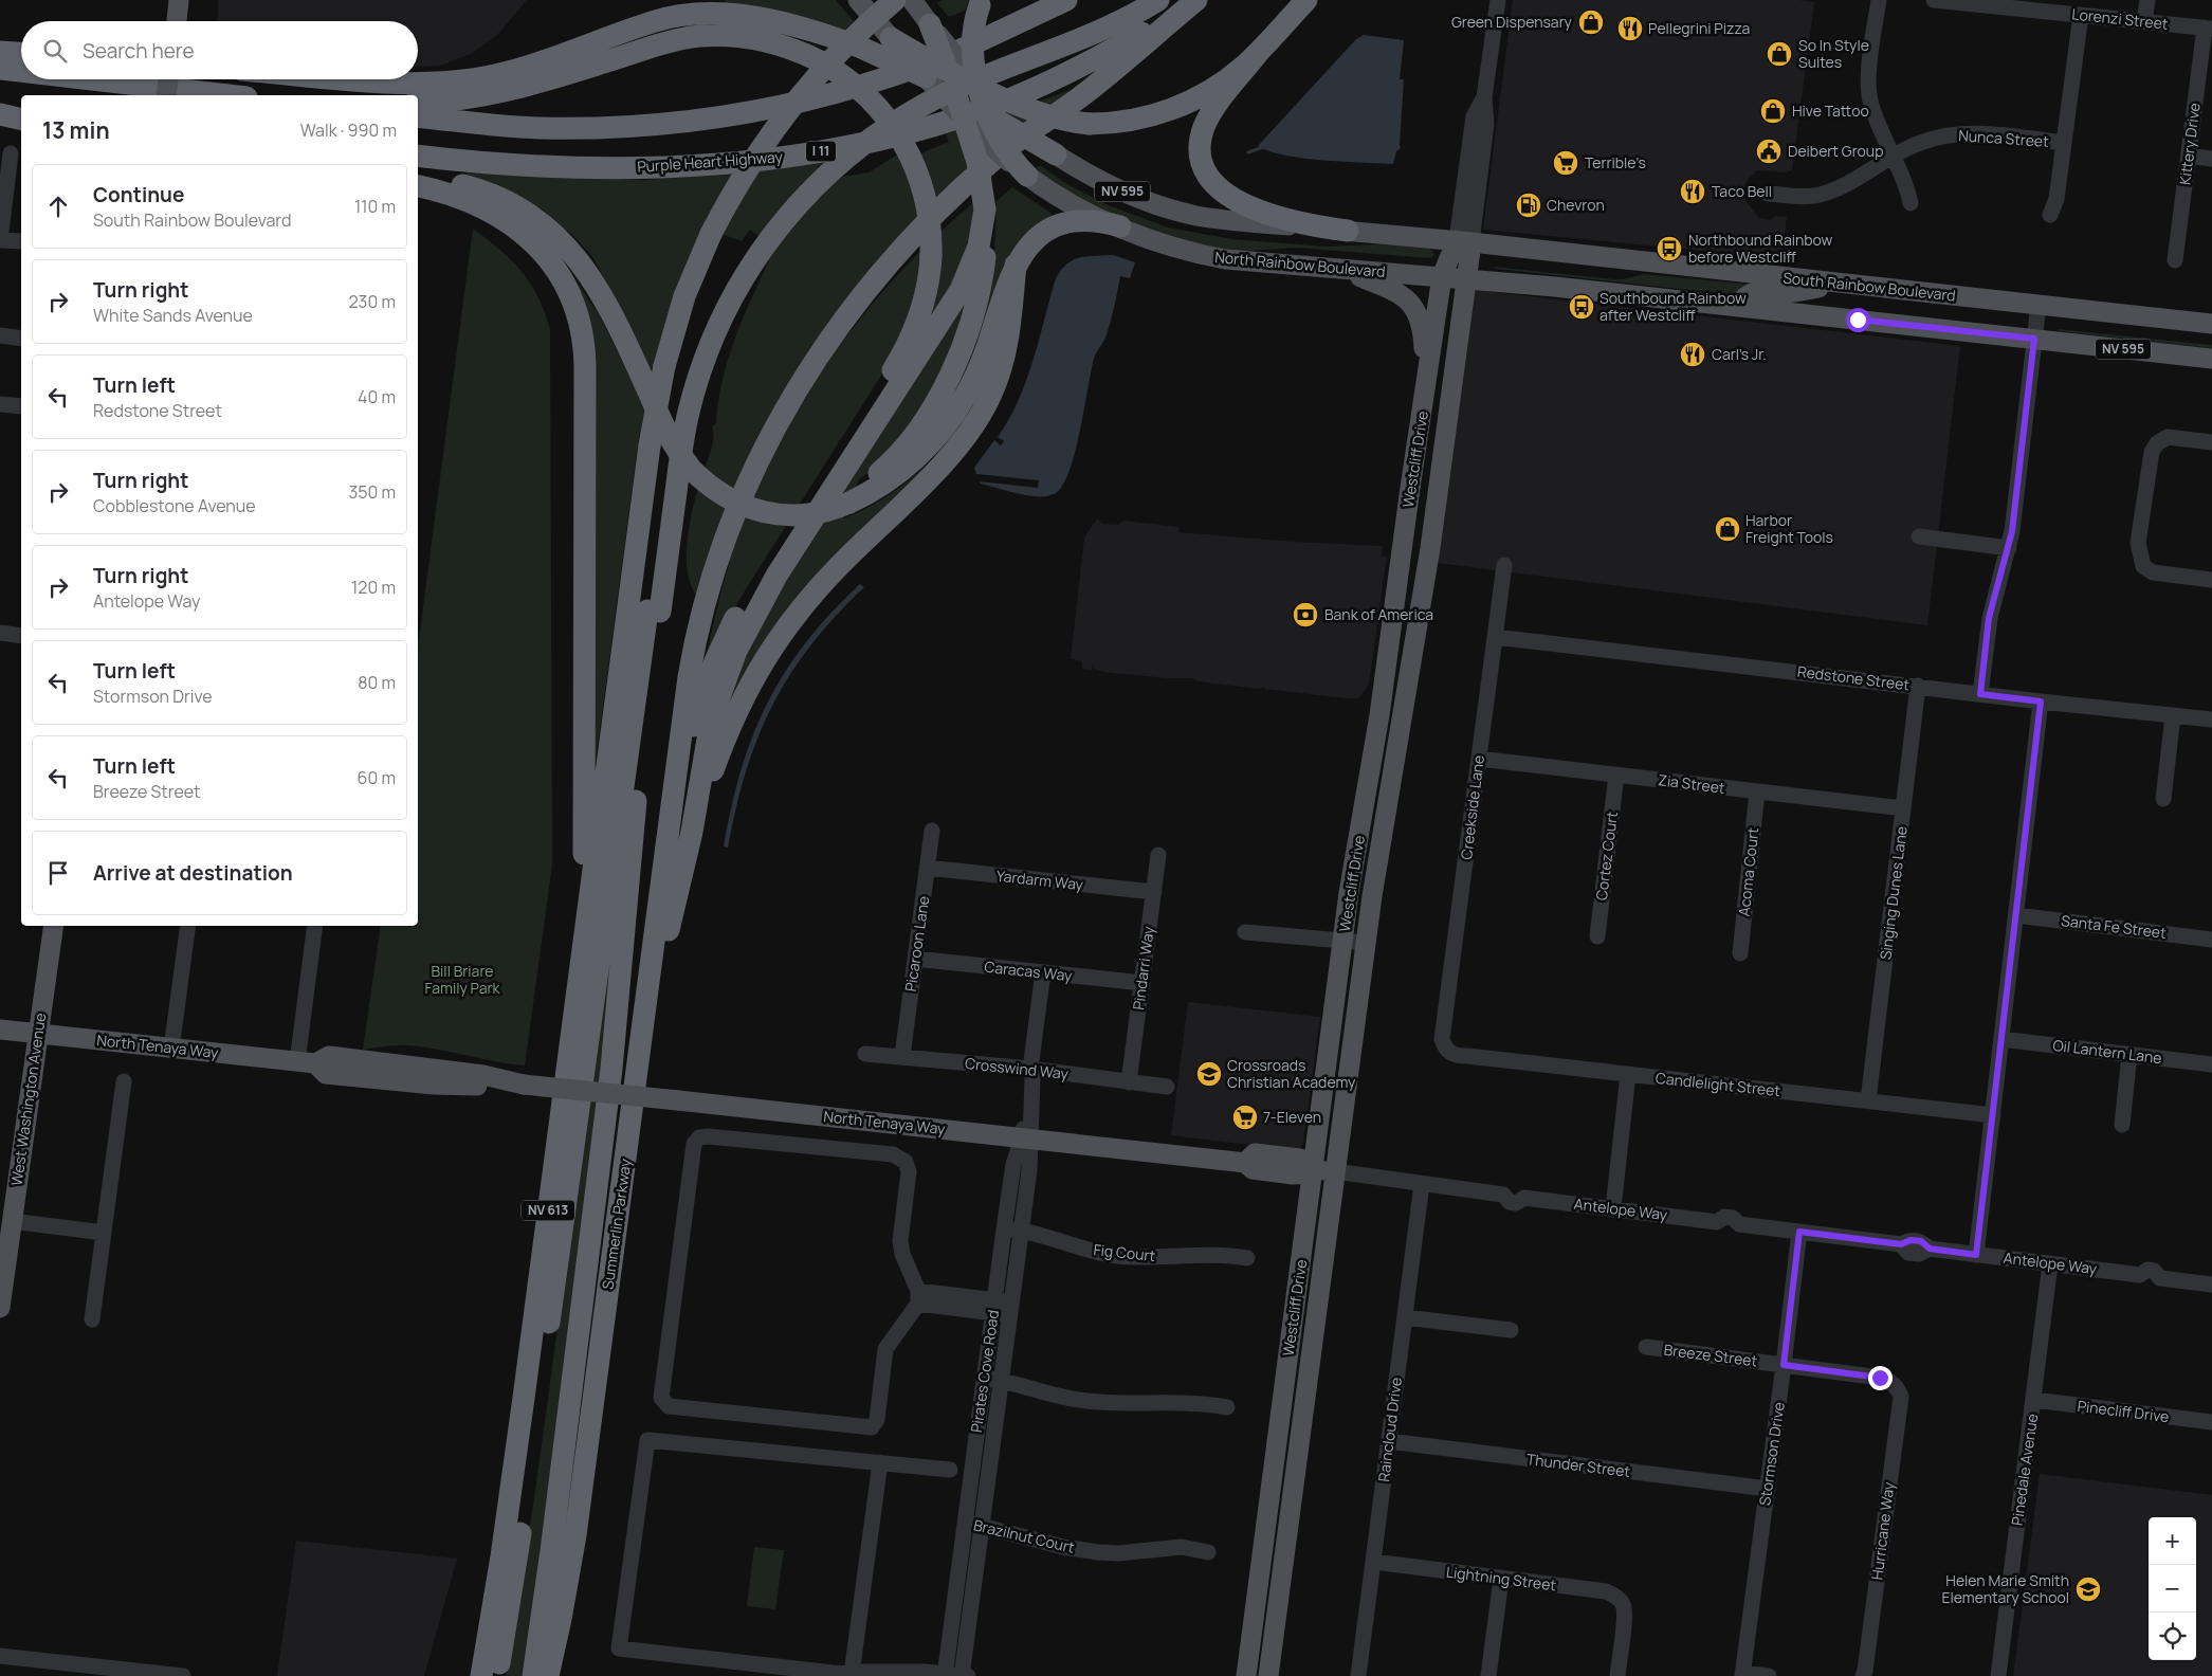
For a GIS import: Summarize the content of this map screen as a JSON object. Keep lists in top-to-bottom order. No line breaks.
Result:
{"streets":{"highway":["I 11","Purple Heart Highway","NV 613","Summerlin Parkway"],"main road":["NV 595","North Rainbow Boulevard","South Rainbow Boulevard","Westcliff Drive","North Tenaya Way","West Washington Avenue"],"street":["Lorenzi Street","Nunca Street","Kittery Drive","Redstone Street","Zia Street","Creekside Lane","Cortez Court","Acoma Court","Yardarm Way","Singing Dunes Lane","Santa Fe Street","Picaroon Lane","Pindarri Way","Caracas Way","Oil Lantern Lane","Crosswind Way","Candlelight Street","Antelope Way","Fig Court","Breeze Street","Pirates Cove Road","Pinecliff Drive","Raincloud Drive","Stormson Drive","Thunder Street","Pinedale Avenue","Hurricane Way","Brazilnut Court","Lightning Street"]},"crossings":[["Lorenzi Street","Kittery Drive"],["NV 595","North Rainbow Boulevard"],["NV 595","South Rainbow Boulevard"],["NV 595","Westcliff Drive"],["North Rainbow Boulevard","Westcliff Drive"],["South Rainbow Boulevard","Westcliff Drive"],["Westcliff Drive","North Tenaya Way"],["Westcliff Drive","Antelope Way"],["Redstone Street","Creekside Lane"],["Redstone Street","Singing Dunes Lane"],["Zia Street","Creekside Lane"],["Zia Street","Cortez Court"],["Zia Street","Acoma Court"],["Zia Street","Singing Dunes Lane"],["Creekside Lane","Candlelight Street"],["Yardarm Way","Picaroon Lane"],["Yardarm Way","Pindarri Way"],["Singing Dunes Lane","Candlelight Street"],["Picaroon Lane","Caracas Way"],["Picaroon Lane","Crosswind Way"],["Pindarri Way","Caracas Way"],["Pindarri Way","Crosswind Way"],["Caracas Way","Pirates Cove Road"],["North Tenaya Way","West Washington Avenue"],["North Tenaya Way","Antelope Way"],["North Tenaya Way","Pirates Cove Road"],["Crosswind Way","Pirates Cove Road"],["Antelope Way","Raincloud Drive"],["Antelope Way","Stormson Drive"],["Antelope Way","Pinedale Avenue"],["Fig Court","Pirates Cove Road"],["Breeze Street","Stormson Drive"],["Breeze Street","Hurricane Way"],["Pirates Cove Road","Brazilnut Court"],["Pinecliff Drive","Pinedale Avenue"],["Raincloud Drive","Thunder Street"],["Raincloud Drive","Lightning Street"],["Stormson Drive","Thunder Street"]],"parks":["Bill Briare Family Park"],"places":{"shop":["Green Dispensary","So In Style Suites","Hive Tattoo","Harbor Freight Tools"],"restaurant":["Pellegrini Pizza","Taco Bell","Carl's Jr."],"public building":["Deibert Group"],"supermarket":["Terrible's","7-Eleven"],"fuel station":["Chevron"],"bus stop":["Northbound Rainbow before Westcliff","Southbound Rainbow after Westcliff"],"bank":["Bank of America"],"school or university":["Crossroads Christian Academy","Helen Marie Smith Elementary School"]},"page":{"search":"Search here","heading":["13 min","Walk · 990 m"],"list":[["Continue","South Rainbow Boulevard","110 m"],["Turn right","White Sands Avenue","230 m"],["Turn left","Redstone Street","40 m"],["Turn right","Cobblestone Avenue","350 m"],["Turn right","Antelope Way","120 m"],["Turn left","Stormson Drive","80 m"],["Turn left","Breeze Street","60 m"],"Arrive at destination"],"map_buttons":["+","−"]}}
